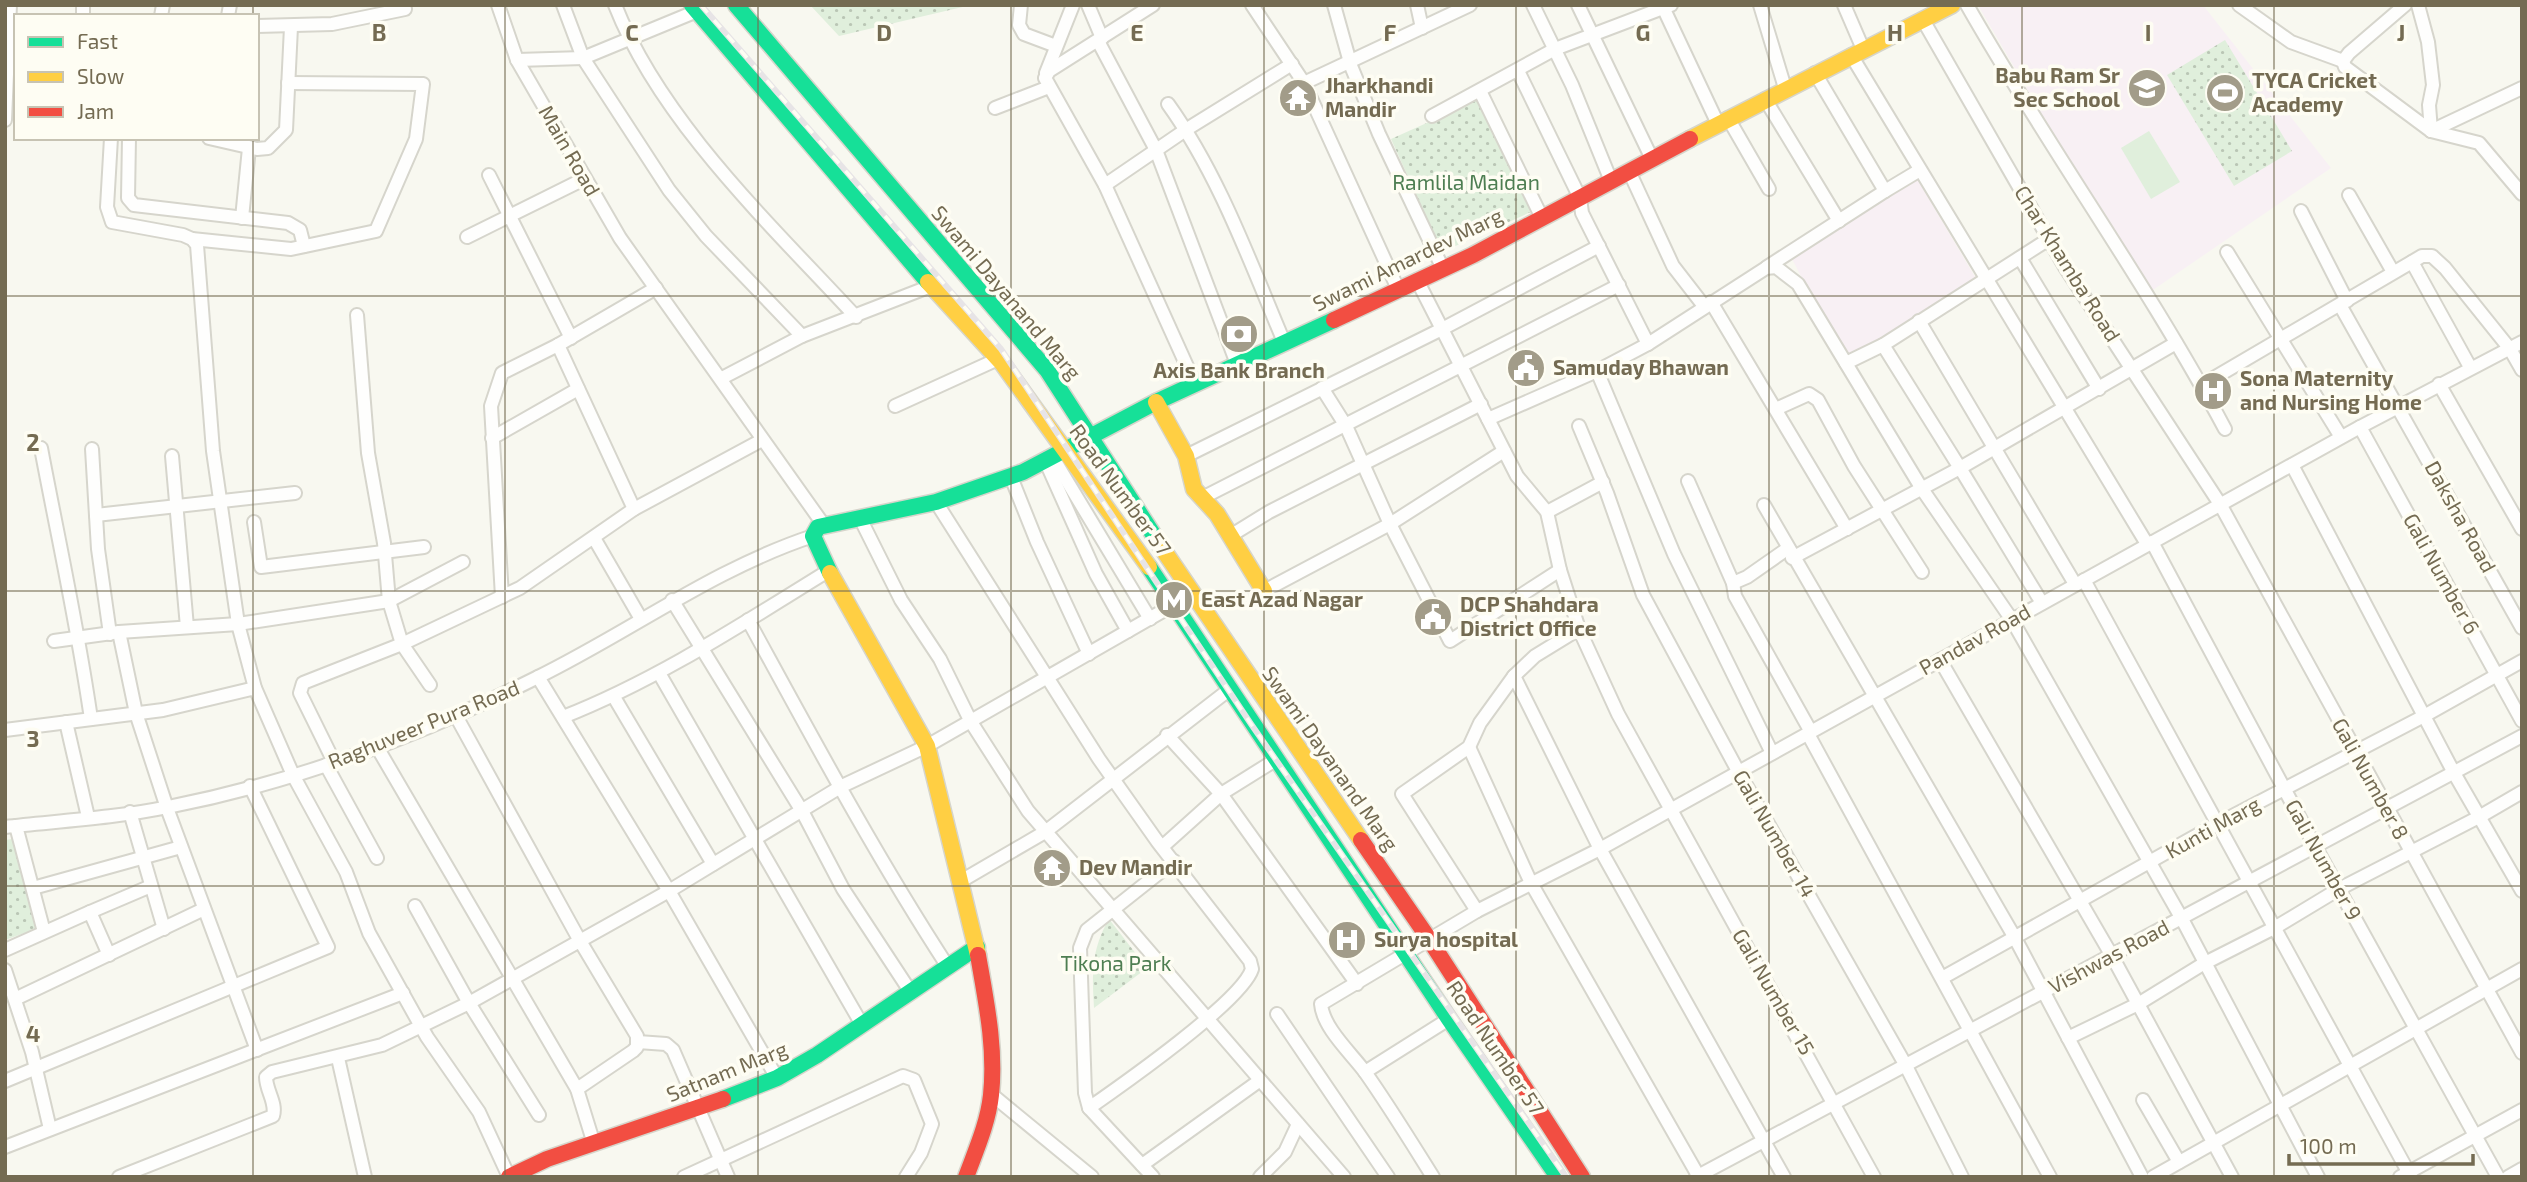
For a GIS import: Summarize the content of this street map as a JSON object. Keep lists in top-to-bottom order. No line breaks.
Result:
{"streets":{"main road":["Swami Amardev Marg","Swami Dayanand Marg","Road Number 57","Satnam Marg"],"street":["Main Road","Char Khamba Road","Daksha Road","Gali Number 6","Pandav Road","Raghuveer Pura Road","Gali Number 8","Kunti Marg","Gali Number 14","Gali Number 9","Vishwas Road","Gali Number 15"]},"crossings":[["Main Road","Raghuveer Pura Road"],["Swami Amardev Marg","Char Khamba Road"],["Swami Amardev Marg","Swami Dayanand Marg"],["Swami Amardev Marg","Road Number 57"],["Swami Amardev Marg","Gali Number 9"],["Char Khamba Road","Pandav Road"],["Char Khamba Road","Gali Number 8"],["Swami Dayanand Marg","Road Number 57"],["Swami Dayanand Marg","Pandav Road"],["Road Number 57","Pandav Road"],["Daksha Road","Pandav Road"],["Gali Number 6","Pandav Road"],["Gali Number 6","Kunti Marg"],["Pandav Road","Gali Number 8"],["Pandav Road","Gali Number 14"],["Pandav Road","Gali Number 9"],["Pandav Road","Gali Number 15"],["Gali Number 8","Kunti Marg"],["Gali Number 8","Vishwas Road"],["Kunti Marg","Gali Number 9"],["Gali Number 14","Vishwas Road"],["Gali Number 9","Vishwas Road"],["Vishwas Road","Gali Number 15"]],"parks":["Ramlila Maidan","Tikona Park"],"places":{"school or university":["Babu Ram Sr Sec School"],"sports":["TYCA Cricket Academy"],"temple":["Jharkhandi Mandir","Dev Mandir"],"bank":["Axis Bank Branch"],"public building":["Samuday Bhawan","DCP Shahdara District Office"],"hospital":["Sona Maternity and Nursing Home","Surya hospital"],"metro station":["East Azad Nagar"]},"legend":["Fast","Slow","Jam"],"scale_bar":"100 m","grid":{"columns":["B","C","D","E","F","G","H","I","J"],"rows":["2","3","4"]}}
